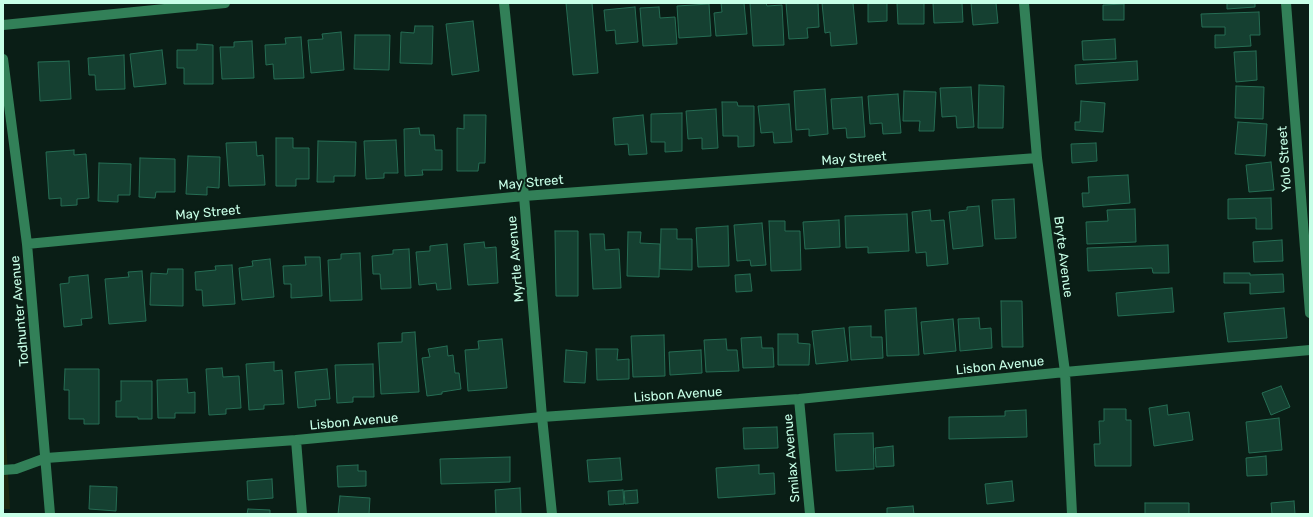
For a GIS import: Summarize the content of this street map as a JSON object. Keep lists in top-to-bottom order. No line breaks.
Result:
{"streets":{"street":["May Street","Yolo Street","Bryte Avenue","Myrtle Avenue","Todhunter Avenue","Lisbon Avenue","Smilax Avenue"]},"crossings":[["May Street","Bryte Avenue"],["May Street","Myrtle Avenue"],["May Street","Todhunter Avenue"],["Bryte Avenue","Lisbon Avenue"],["Myrtle Avenue","Lisbon Avenue"],["Todhunter Avenue","Lisbon Avenue"],["Lisbon Avenue","Smilax Avenue"]]}
